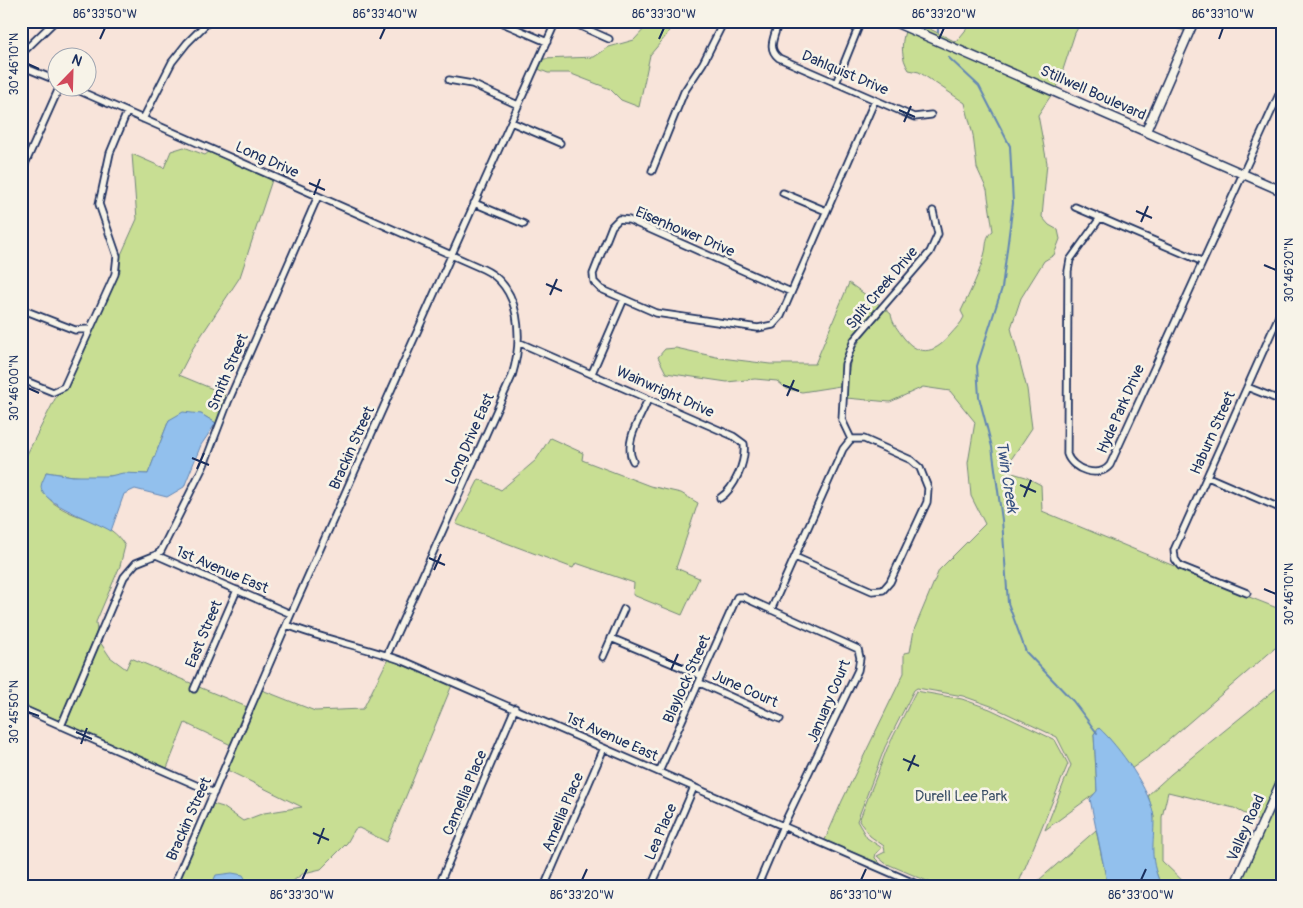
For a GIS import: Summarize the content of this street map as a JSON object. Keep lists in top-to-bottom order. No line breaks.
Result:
{"streets":{"street":["Dahlquist Drive","Stillwell Boulevard","Long Drive","Eisenhower Drive","Split Creek Drive","Smith Street","Wainwright Drive","Hyde Park Drive","Haburn Street","Long Drive East","Brackin Street","1st Avenue East","East Street","Blaylock Street","June Court","January Court","Camellia Place","Amellia Place","Valley Road","Lea Place"]},"crossings":[["Dahlquist Drive","Eisenhower Drive"],["Stillwell Boulevard","Hyde Park Drive"],["Long Drive","Smith Street"],["Long Drive","Long Drive East"],["Long Drive","Brackin Street"],["Smith Street","1st Avenue East"],["Wainwright Drive","Long Drive East"],["Long Drive East","Brackin Street"],["Long Drive East","1st Avenue East"],["Brackin Street","1st Avenue East"],["1st Avenue East","East Street"],["1st Avenue East","Blaylock Street"],["1st Avenue East","January Court"],["1st Avenue East","Camellia Place"],["1st Avenue East","Amellia Place"],["1st Avenue East","Lea Place"],["Blaylock Street","June Court"],["Blaylock Street","January Court"]],"water":["Twin Creek"],"parks":["Durell Lee Park"],"north":"top right","coordinates":["86°33'50\"W","86°33'40\"W","86°33'30\"W","86°33'20\"W","86°33'10\"W","30°46'10\"N","30°46'20\"N","30°46'00\"N","30°45'50\"N","86°33'00\"W"]}
